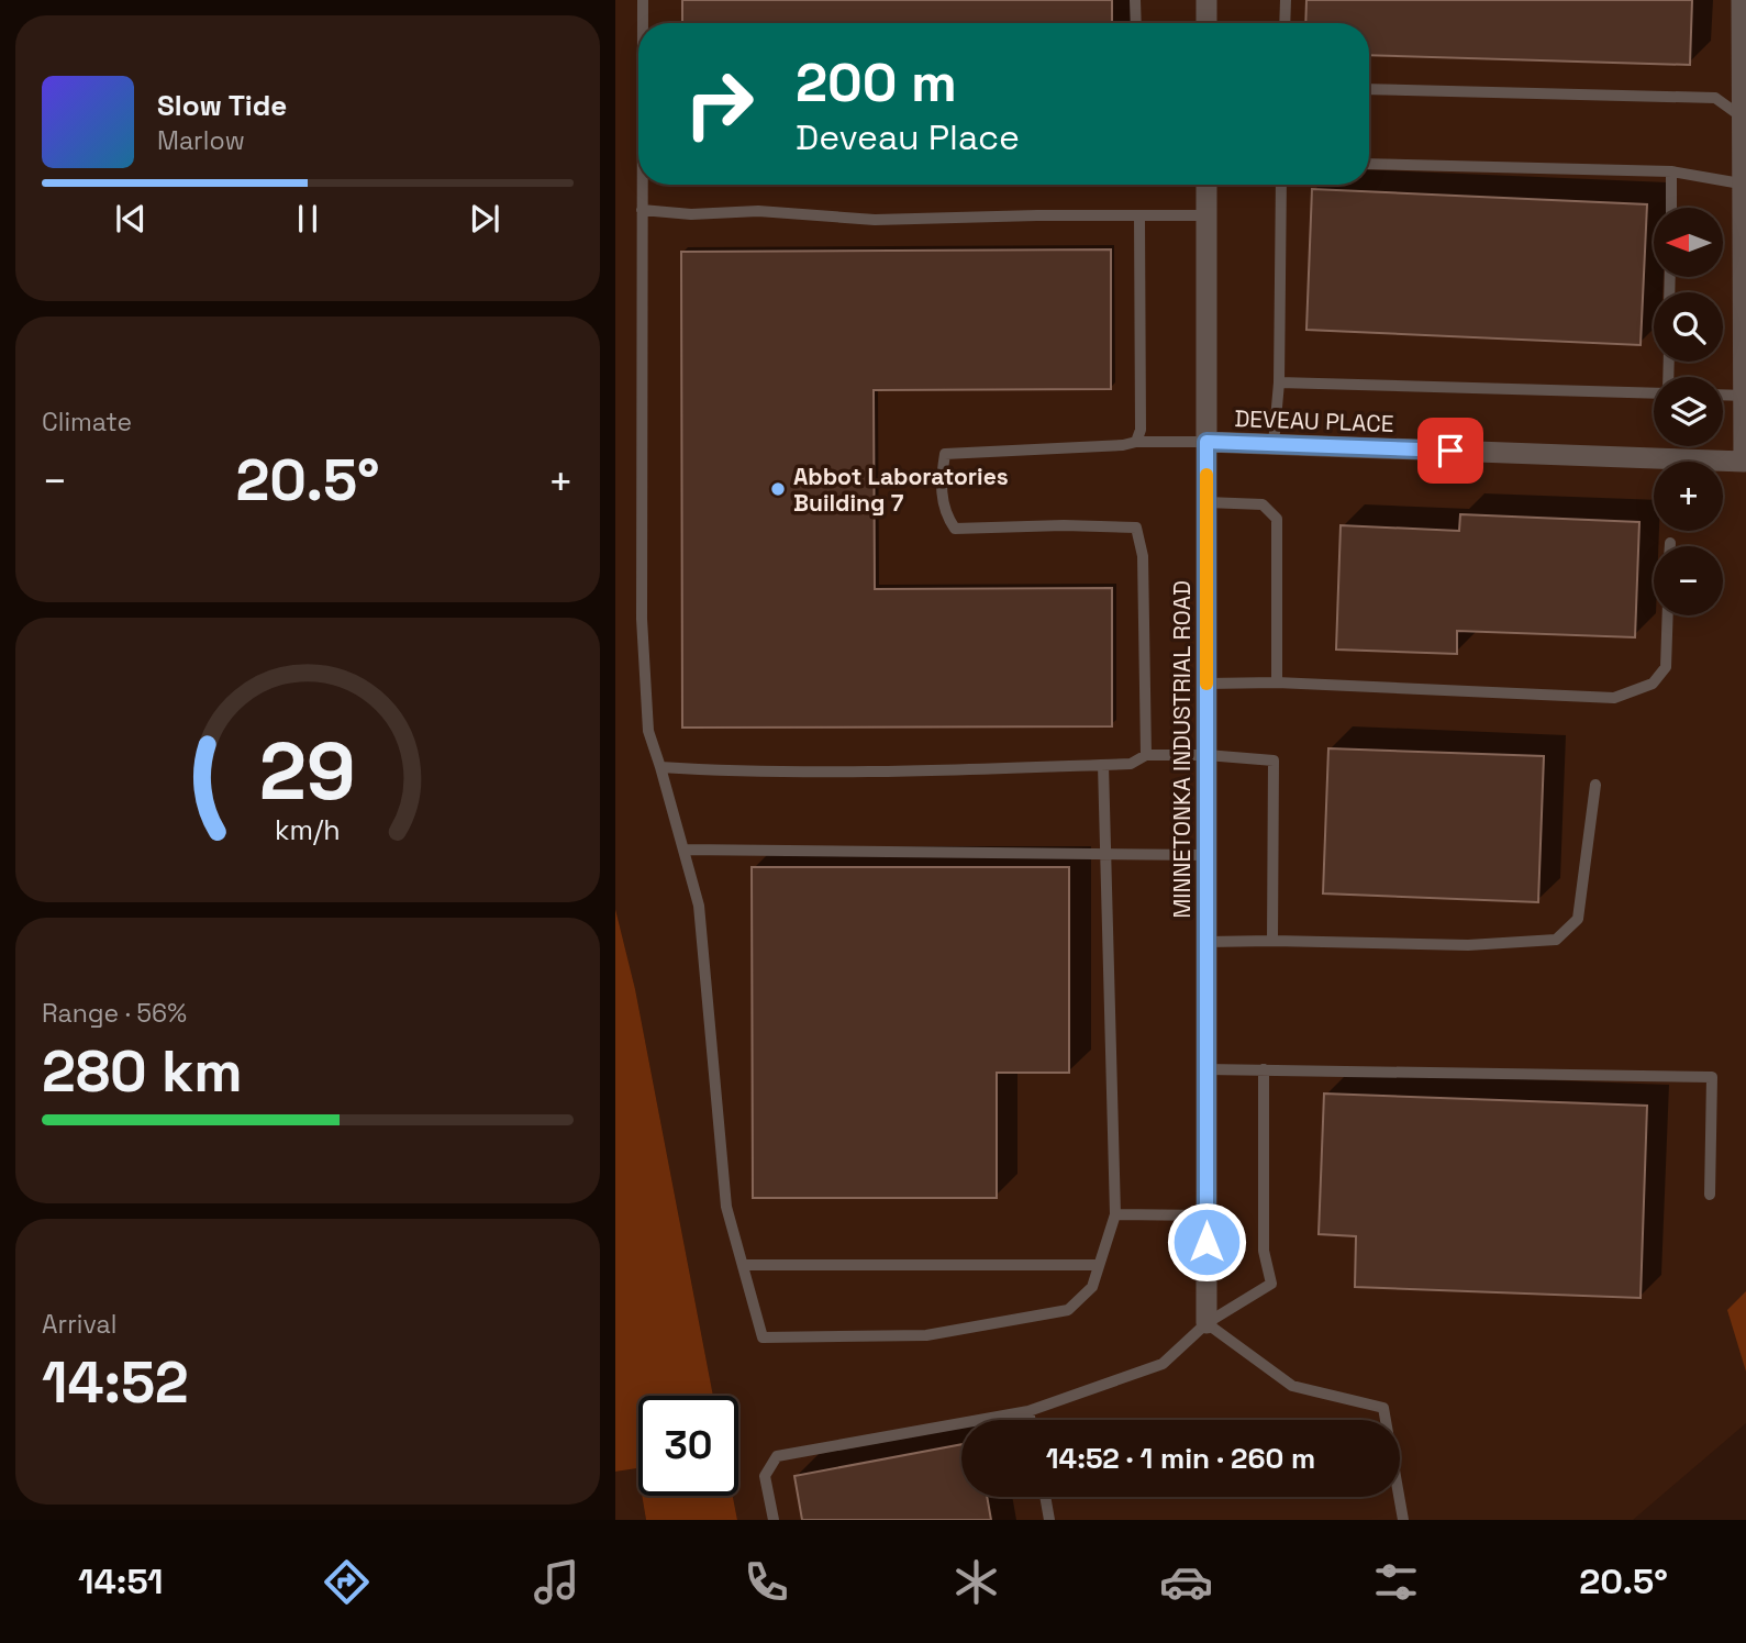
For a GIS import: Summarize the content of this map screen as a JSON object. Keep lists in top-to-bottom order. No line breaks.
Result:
{"streets":{"street":["DEVEAU PLACE","MINNETONKA INDUSTRIAL ROAD"]},"crossings":[["DEVEAU PLACE","MINNETONKA INDUSTRIAL ROAD"]],"places":["Abbot Laboratories Building 7"],"north":"left","page":{"turn":["200 m","Deveau Place"],"song":["Slow Tide","Marlow"],"map_buttons":["+","−"],"tile":["Climate",["Range · 56%","280 km"],["Arrival","14:52"]],"heat":["−","20.5°","+"],"limit":"30","trip":"14:52 · 1 min · 260 m","tabs":["14:51","20.5°"],"gauge":["29","km/h"]}}
